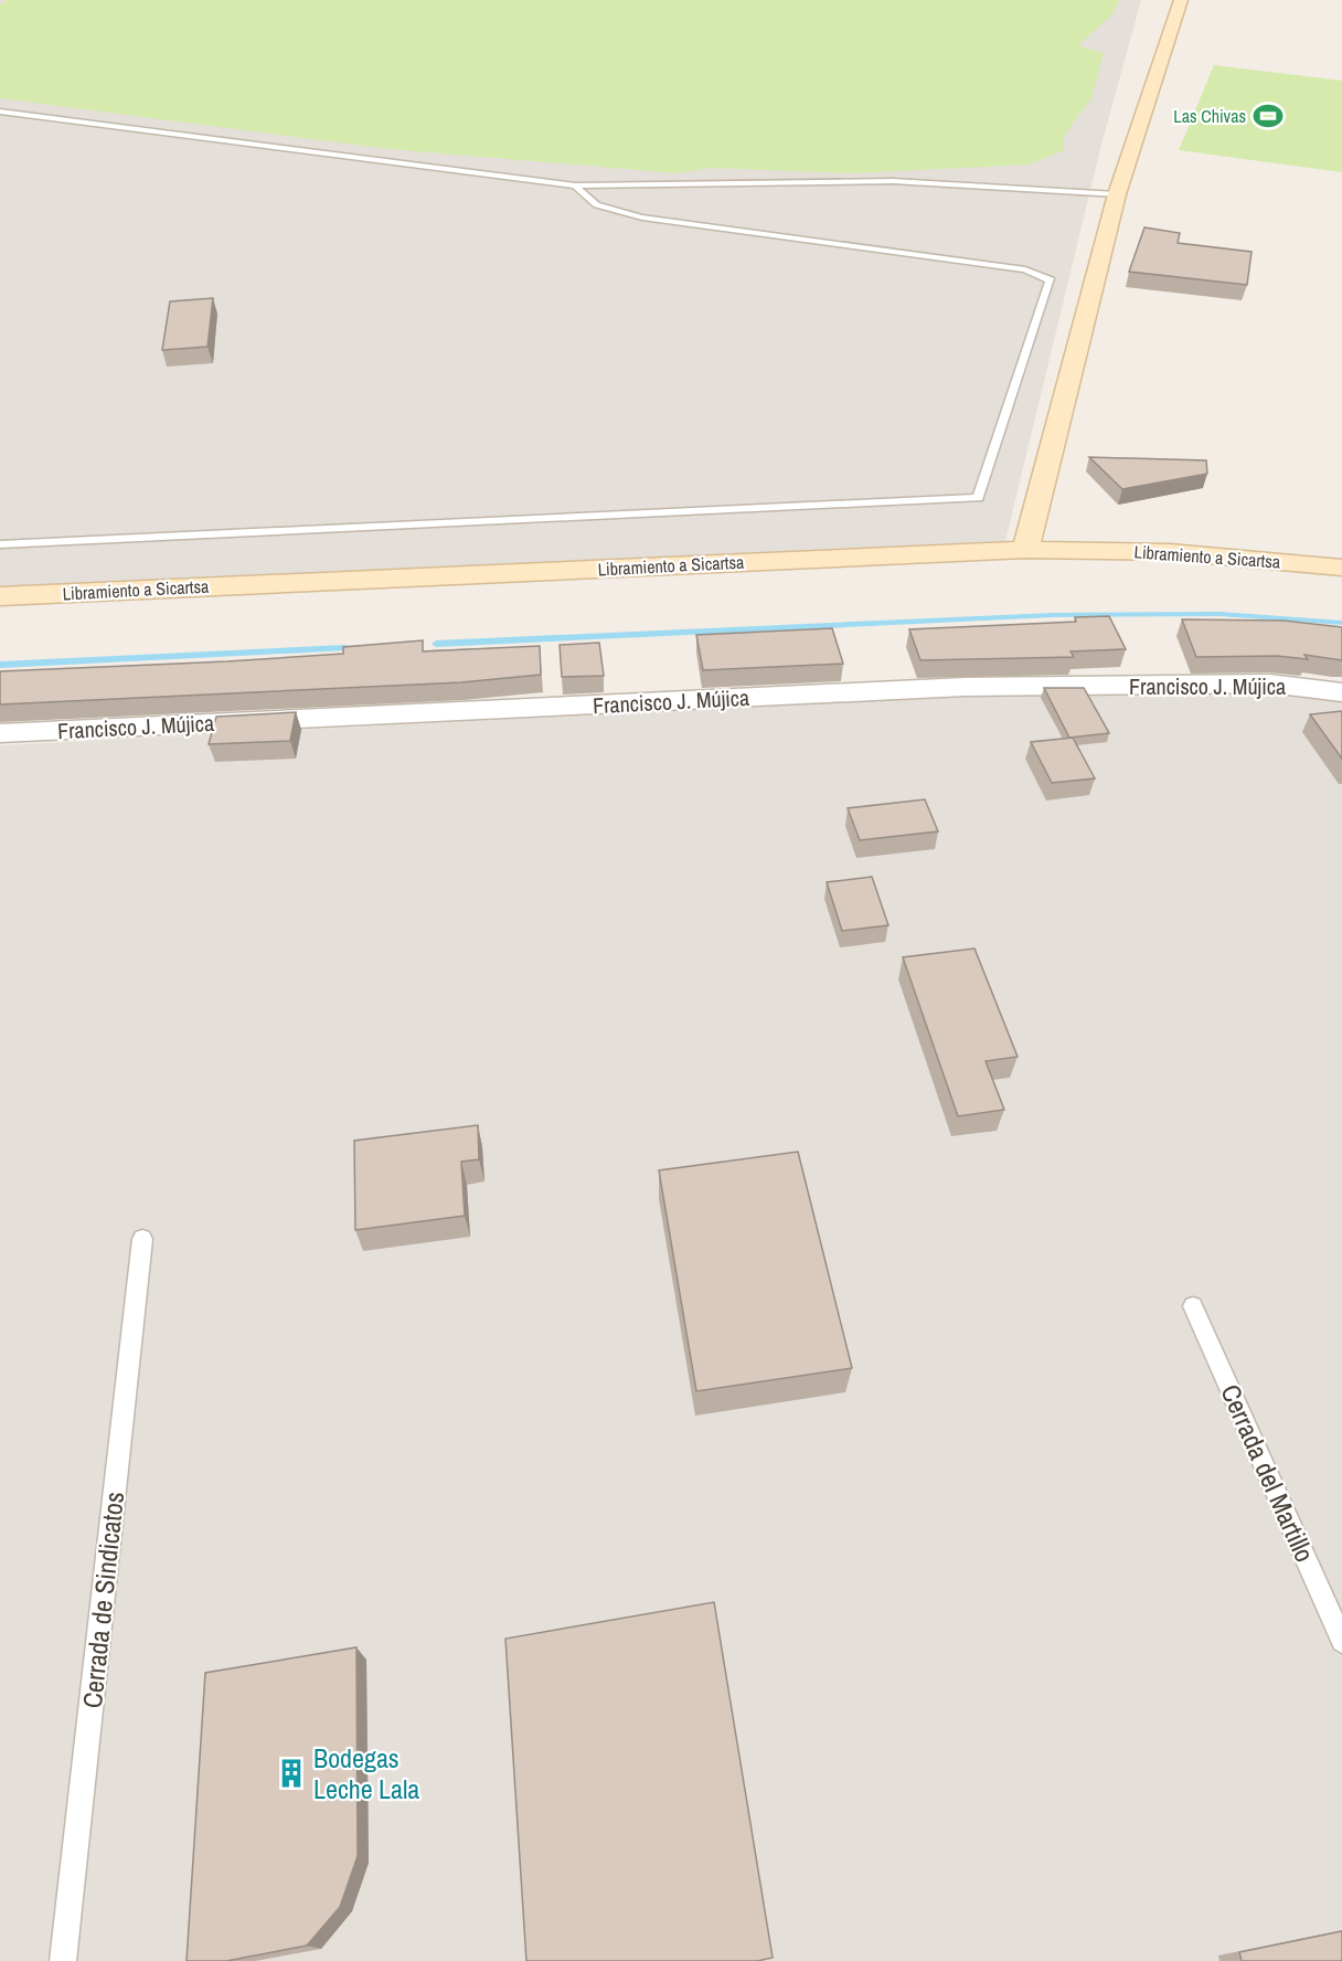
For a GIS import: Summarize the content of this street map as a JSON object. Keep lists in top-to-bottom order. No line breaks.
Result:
{"streets":{"main road":["Libramiento a Sicartsa"],"street":["Francisco J. Mújica"],"lane":["Cerrada del Martillo","Cerrada de Sindicatos"]},"places":{"sports":["Las Chivas"],"building":["Bodegas Leche Lala"]}}
